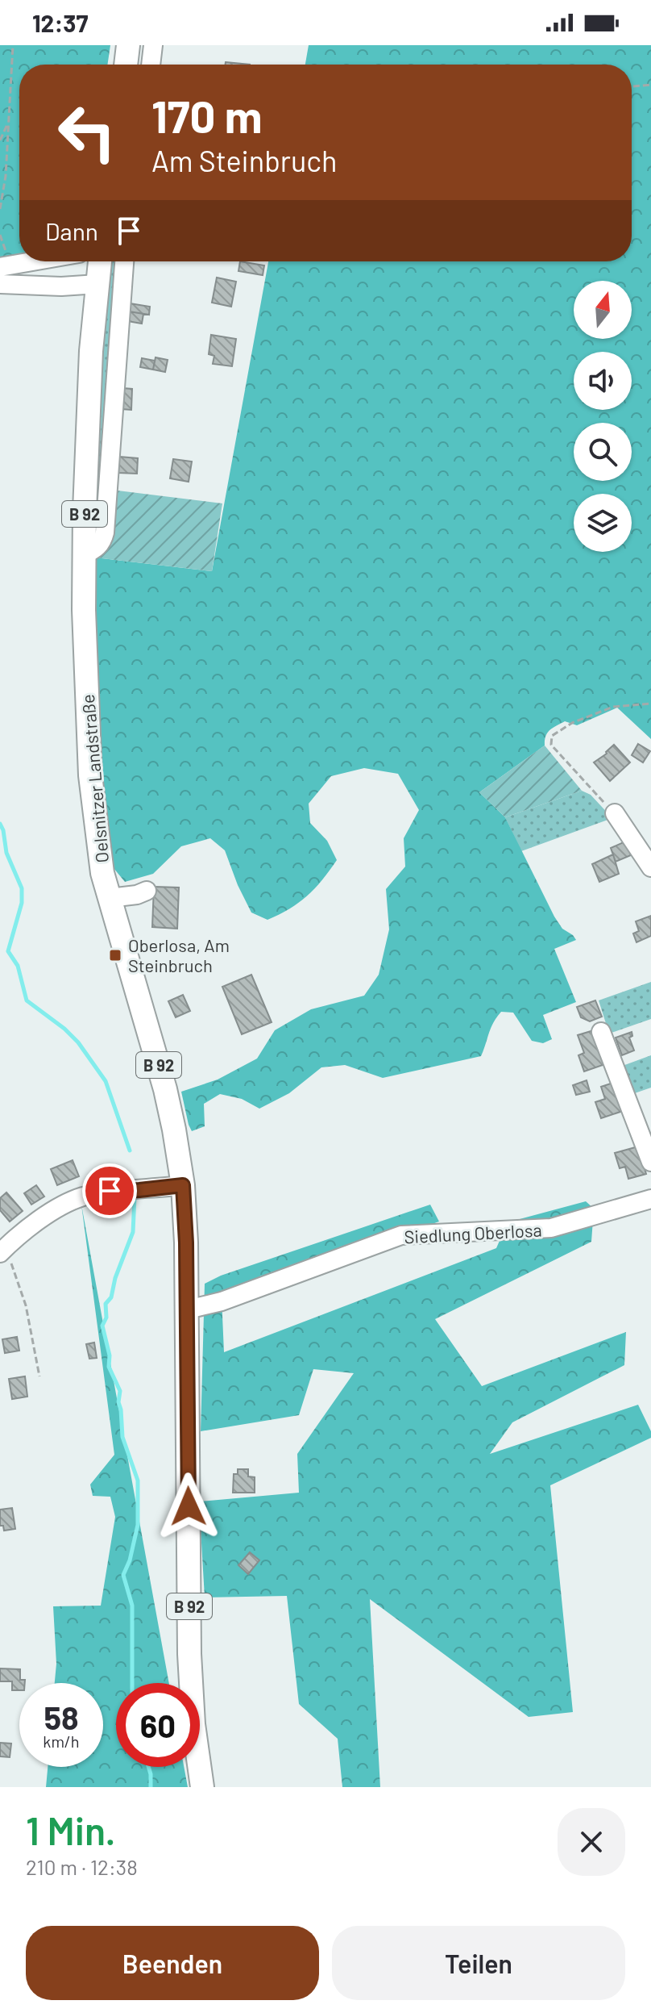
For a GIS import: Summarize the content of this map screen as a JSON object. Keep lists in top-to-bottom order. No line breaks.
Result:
{"streets":{"main road":["B 92","Oelsnitzer Landstraße"],"street":["Siedlung Oberlosa"]},"crossings":[["B 92","Oelsnitzer Landstraße"],["B 92","Siedlung Oberlosa"]],"places":{"transit":["Oberlosa, Am Steinbruch"]},"north":"top","page":{"status":"12:37","turn":["170 m","Am Steinbruch"],"then":"Dann","speed":"58 km/h","limit":"60","heading":["1 Min.","210 m · 12:38"],"buttons":["Beenden","Teilen"]}}
